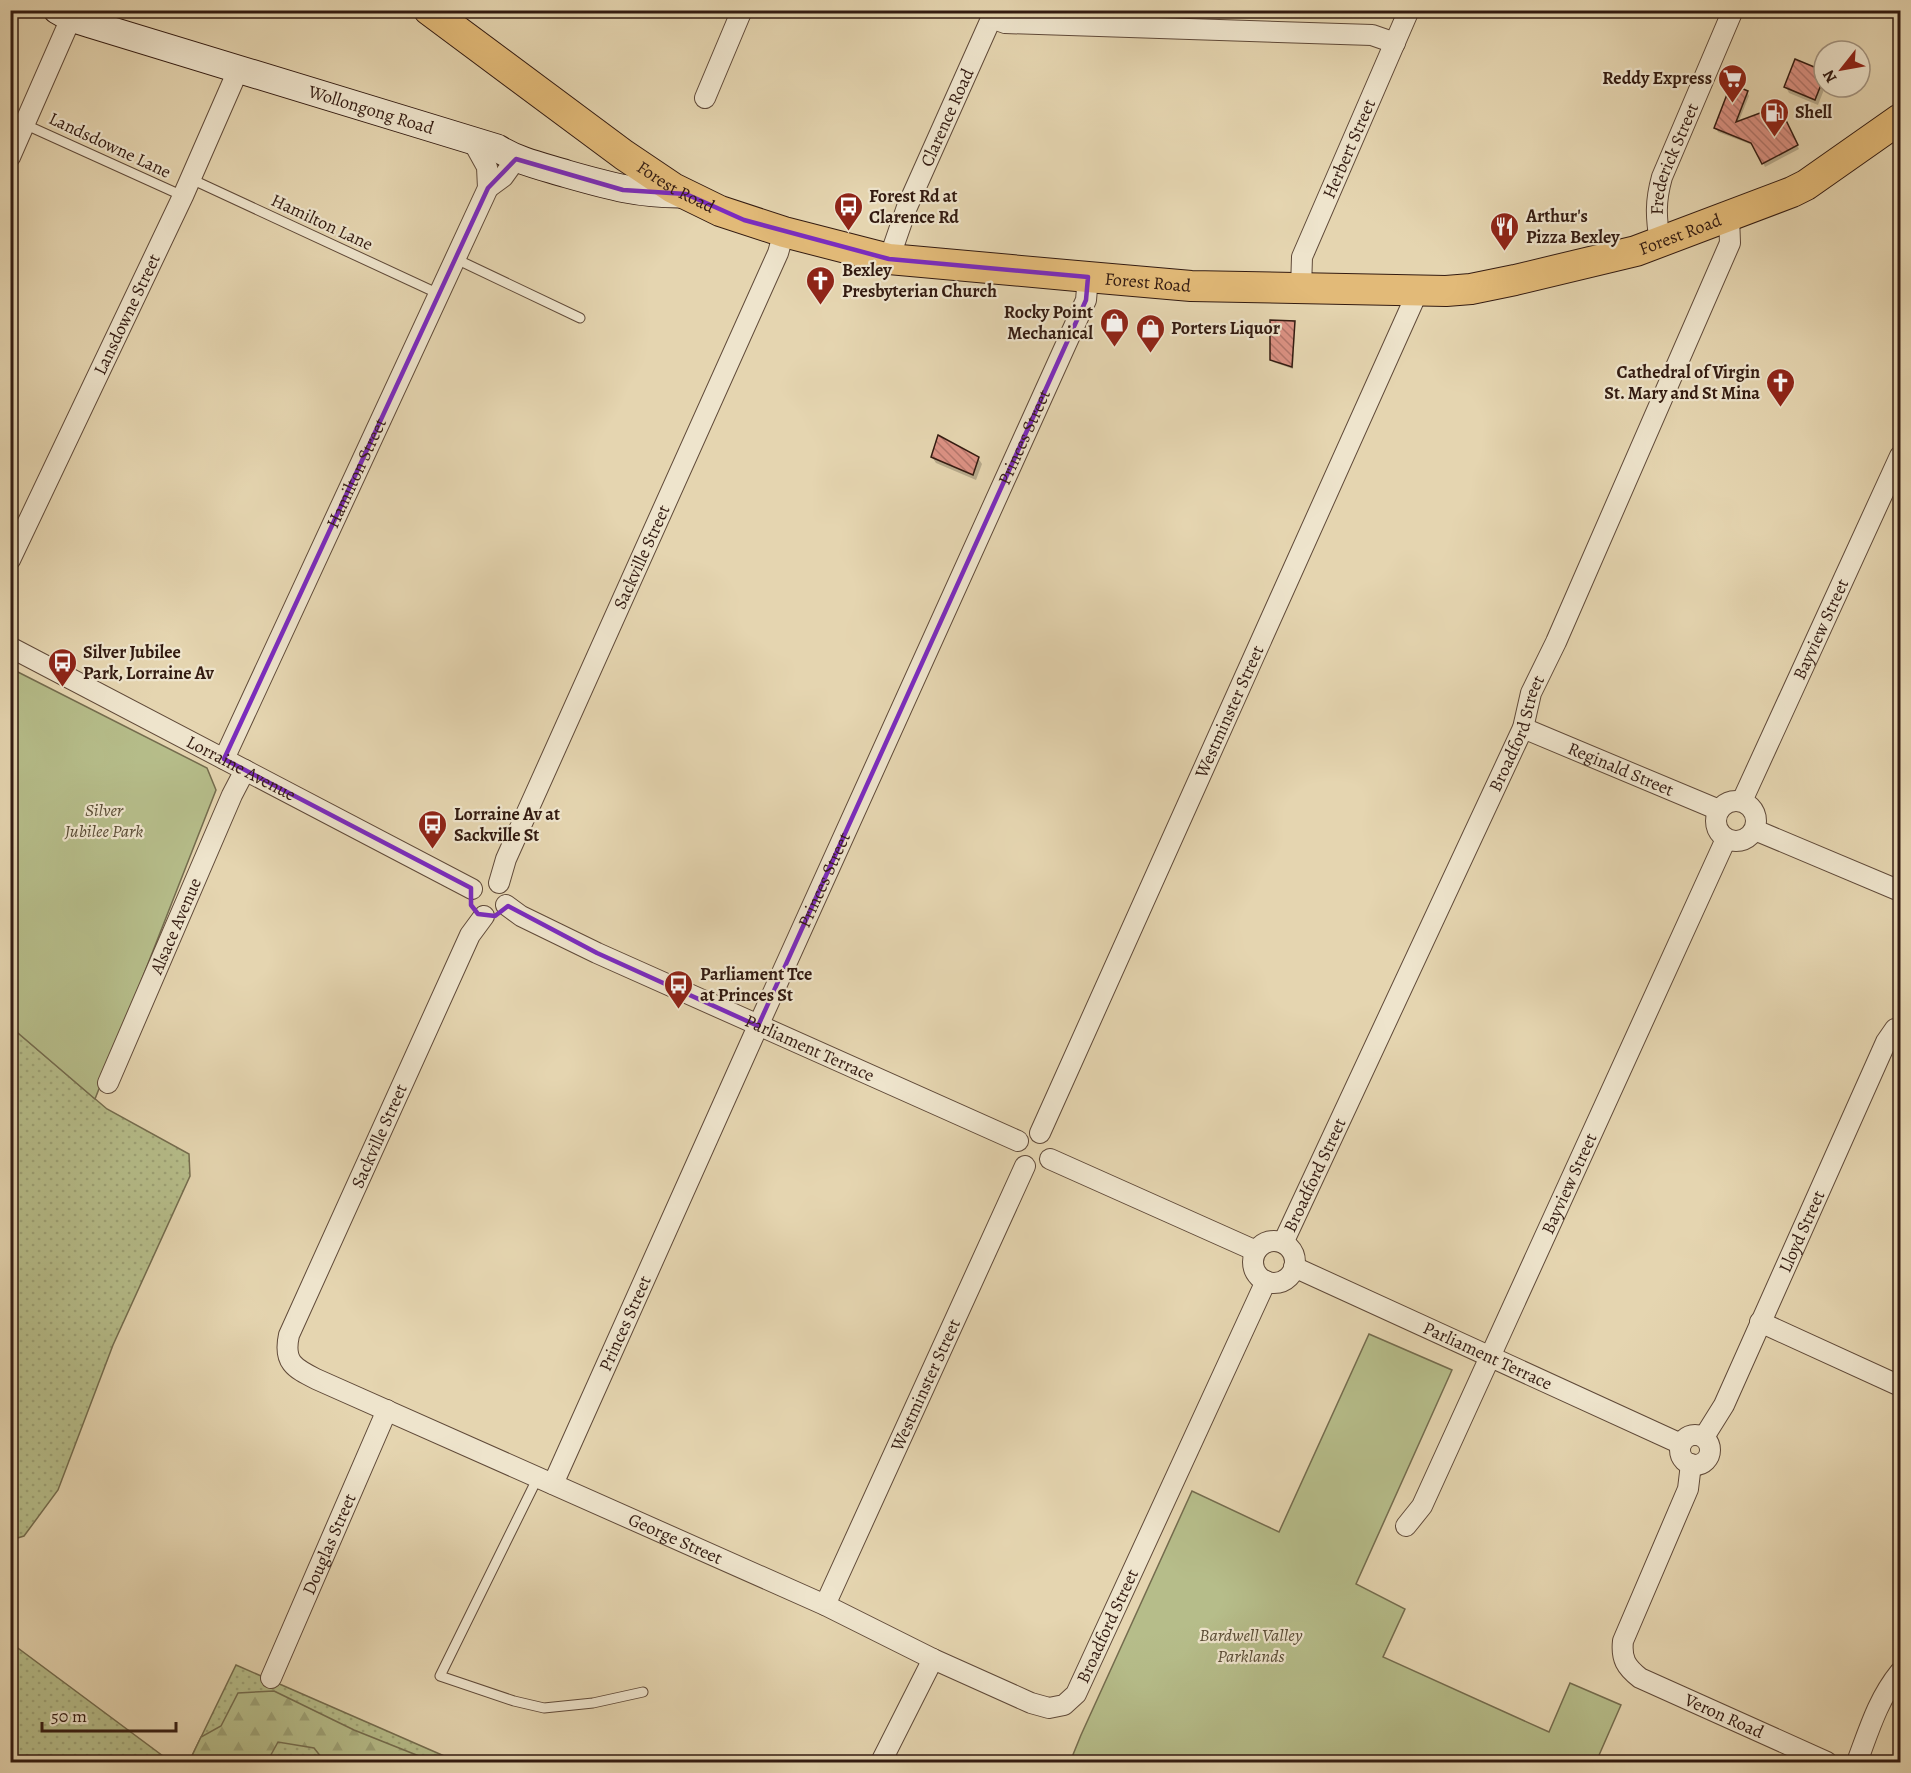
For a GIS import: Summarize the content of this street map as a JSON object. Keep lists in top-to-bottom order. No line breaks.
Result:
{"streets":{"main road":["Forest Road"],"street":["Wollongong Road","Clarence Road","Herbert Street","Frederick Street","Lansdowne Street","Princes Street","Hamilton Street","Sackville Street","Bayview Street","Westminster Street","Broadford Street","Lorraine Avenue","Reginald Street","Alsace Avenue","Parliament Terrace","Lloyd Street","George Street","Douglas Street","Veron Road"],"lane":["Landsdowne Lane","Hamilton Lane"]},"crossings":[["Wollongong Road","Forest Road"],["Wollongong Road","Lansdowne Street"],["Wollongong Road","Hamilton Street"],["Clarence Road","Forest Road"],["Landsdowne Lane","Hamilton Lane"],["Landsdowne Lane","Lansdowne Street"],["Herbert Street","Forest Road"],["Frederick Street","Forest Road"],["Forest Road","Princes Street"],["Forest Road","Sackville Street"],["Forest Road","Westminster Street"],["Forest Road","Broadford Street"],["Hamilton Lane","Lansdowne Street"],["Hamilton Lane","Hamilton Street"],["Princes Street","Parliament Terrace"],["Princes Street","George Street"],["Hamilton Street","Lorraine Avenue"],["Sackville Street","Lorraine Avenue"],["Sackville Street","Parliament Terrace"],["Sackville Street","George Street"],["Bayview Street","Reginald Street"],["Bayview Street","Parliament Terrace"],["Westminster Street","Parliament Terrace"],["Westminster Street","George Street"],["Broadford Street","Reginald Street"],["Broadford Street","Parliament Terrace"],["Broadford Street","George Street"],["Lorraine Avenue","Alsace Avenue"],["Lorraine Avenue","Parliament Terrace"],["Parliament Terrace","Lloyd Street"],["Parliament Terrace","Veron Road"],["Lloyd Street","Veron Road"],["George Street","Douglas Street"]],"parks":["Silver Jubilee Park","Bardwell Valley Parklands"],"places":{"supermarket":["Reddy Express"],"fuel station":["Shell"],"bus stop":["Forest Rd at Clarence Rd","Silver Jubilee Park, Lorraine Av","Lorraine Av at Sackville St","Parliament Tce at Princes St"],"restaurant":["Arthur's Pizza Bexley"],"church":["Bexley Presbyterian Church","Cathedral of Virgin St. Mary and St Mina"],"shop":["Rocky Point Mechanical","Porters Liquor"]},"scale_bar":"50 m","north":"bottom left"}
